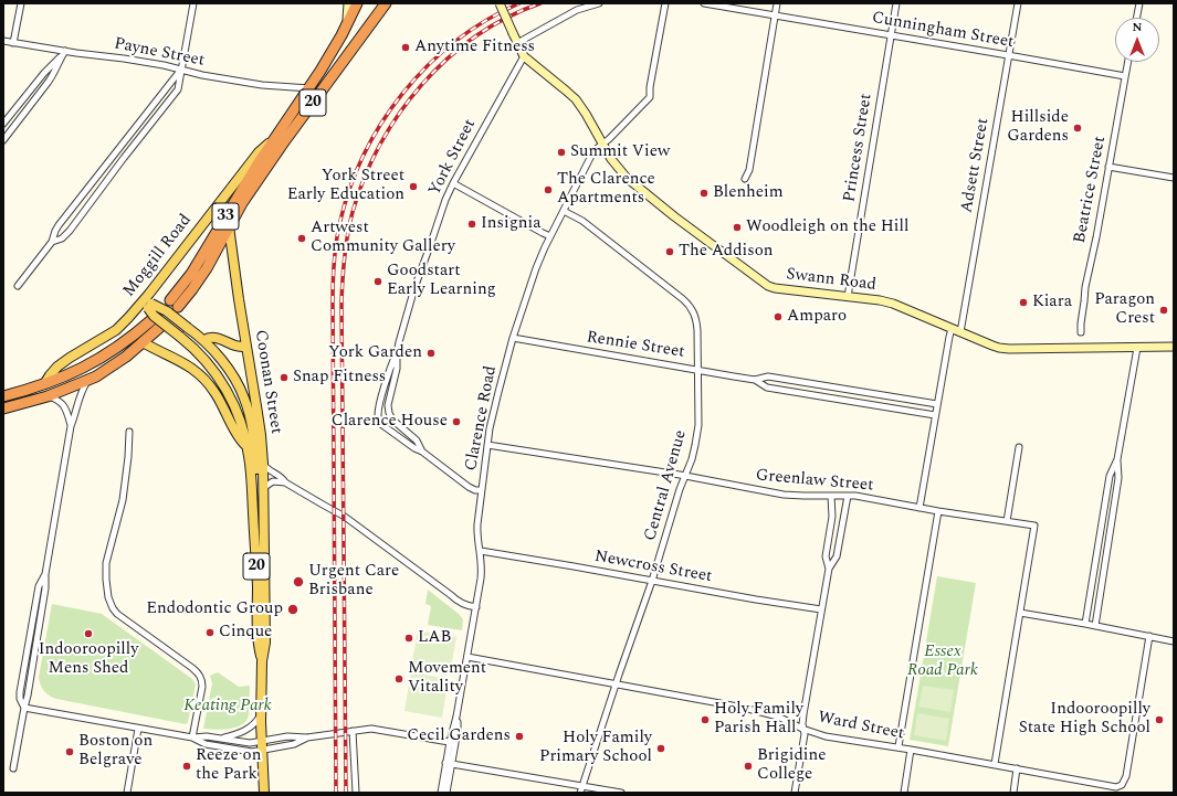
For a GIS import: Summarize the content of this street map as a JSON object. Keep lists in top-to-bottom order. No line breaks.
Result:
{"streets":{"highway":["20","33","Moggill Road"],"main road":["Swann Road","Coonan Street"],"street":["Cunningham Street","Payne Street","Princess Street","York Street","Adsett Street","Beatrice Street","Rennie Street","Clarence Road","Greenlaw Street","Central Avenue","Newcross Street","Ward Street"]},"crossings":[["Cunningham Street","Princess Street"],["Cunningham Street","Adsett Street"],["Cunningham Street","Beatrice Street"],["Payne Street","Moggill Road"],["Princess Street","Swann Road"],["York Street","Swann Road"],["York Street","Clarence Road"],["Adsett Street","Swann Road"],["Moggill Road","Coonan Street"],["Swann Road","Clarence Road"],["Rennie Street","Clarence Road"],["Rennie Street","Central Avenue"],["Clarence Road","Greenlaw Street"],["Clarence Road","Central Avenue"],["Clarence Road","Newcross Street"],["Clarence Road","Ward Street"],["Greenlaw Street","Central Avenue"],["Central Avenue","Newcross Street"],["Central Avenue","Ward Street"]],"parks":["Essex Road Park","Keating Park"],"places":["Anytime Fitness","Hillside Gardens","Summit View","York Street Early Education","The Clarence Apartments","Blenheim","Insignia","Woodleigh on the Hill","Artwest Community Gallery","The Addison","Goodstart Early Learning","Kiara","Paragon Crest","Amparo","York Garden","Snap Fitness","Clarence House","Urgent Care Brisbane","Endodontic Group","Cinque","Indooroopilly Mens Shed","LAB","Movement Vitality","Holy Family Parish Hall","Indooroopilly State High School","Cecil Gardens","Holy Family Primary School","Boston on Belgrave","Reeze on the Park","Brigidine College"],"north":"top"}
